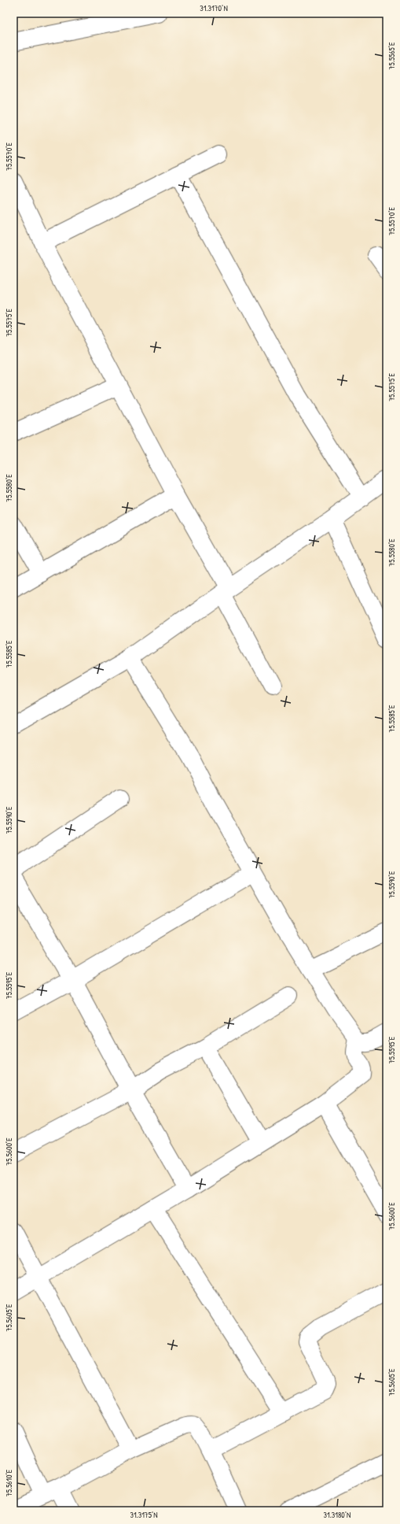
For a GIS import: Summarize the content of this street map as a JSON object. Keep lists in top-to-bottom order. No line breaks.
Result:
{"coordinates":["31.3170°N","75.5565°E","75.5570°E","75.5575°E","75.5580°E","75.5585°E","75.5590°E","75.5595°E","75.5600°E","75.5605°E","75.5610°E","31.3175°N","31.3180°N"]}
